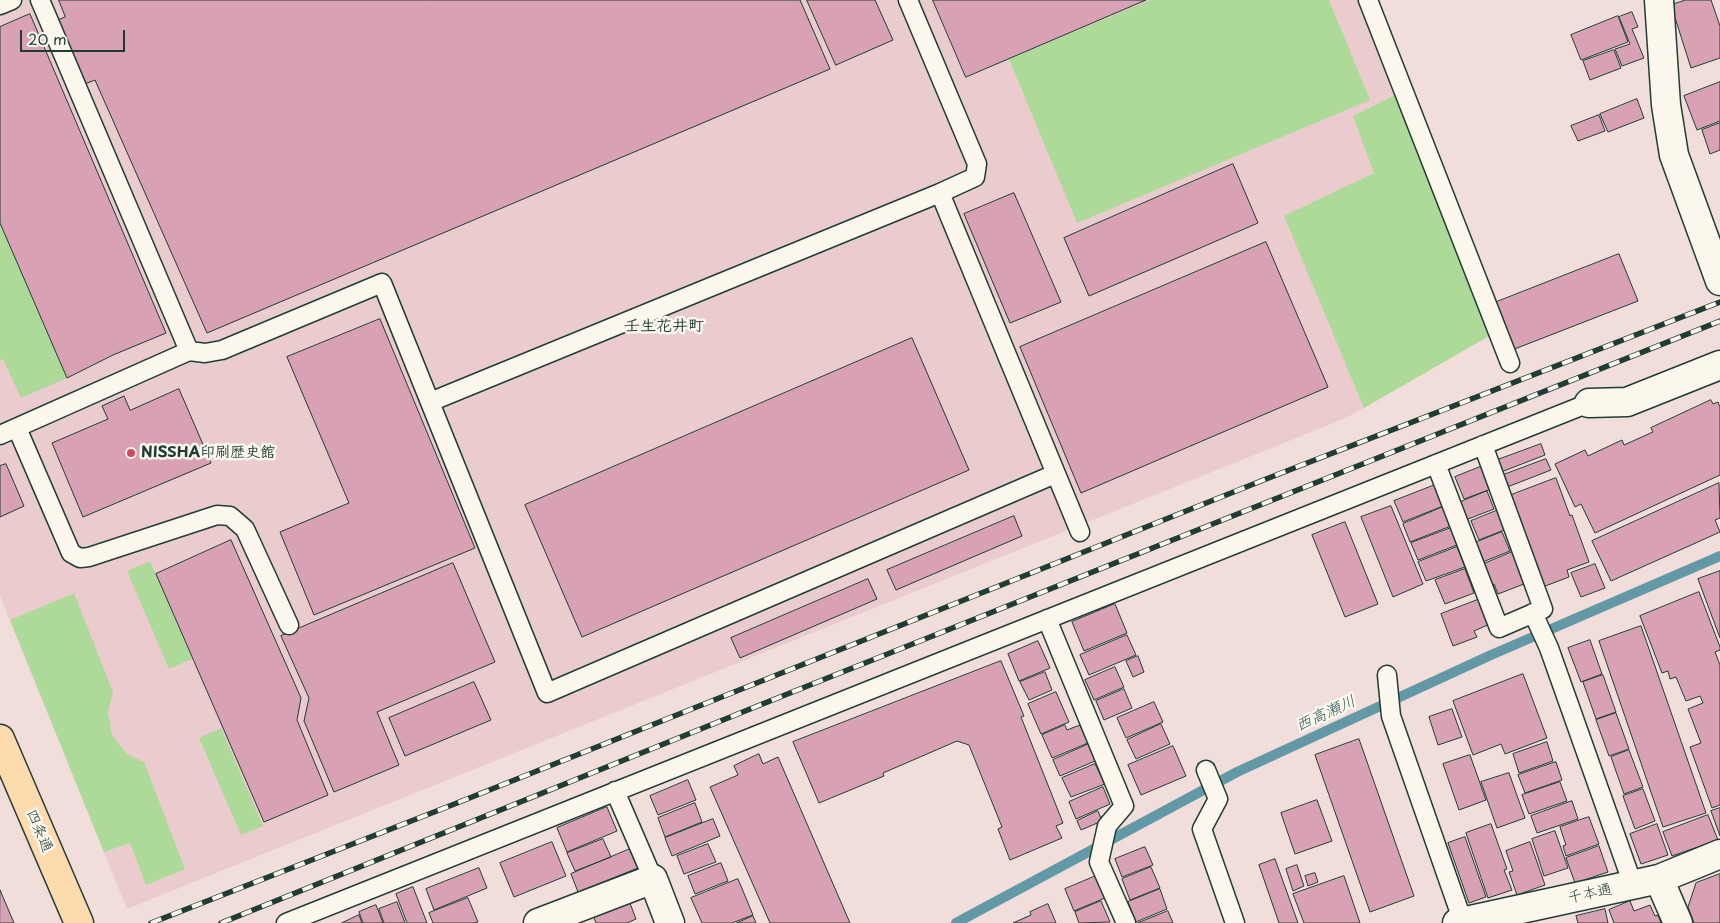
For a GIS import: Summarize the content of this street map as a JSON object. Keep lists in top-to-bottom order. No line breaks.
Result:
{"streets":{"main road":["四条通"],"street":["千本通"]},"districts":["壬生花井町"],"water":["西高瀬川"],"places":["NISSHA印刷歴史館"],"scale_bar":"20 m"}
